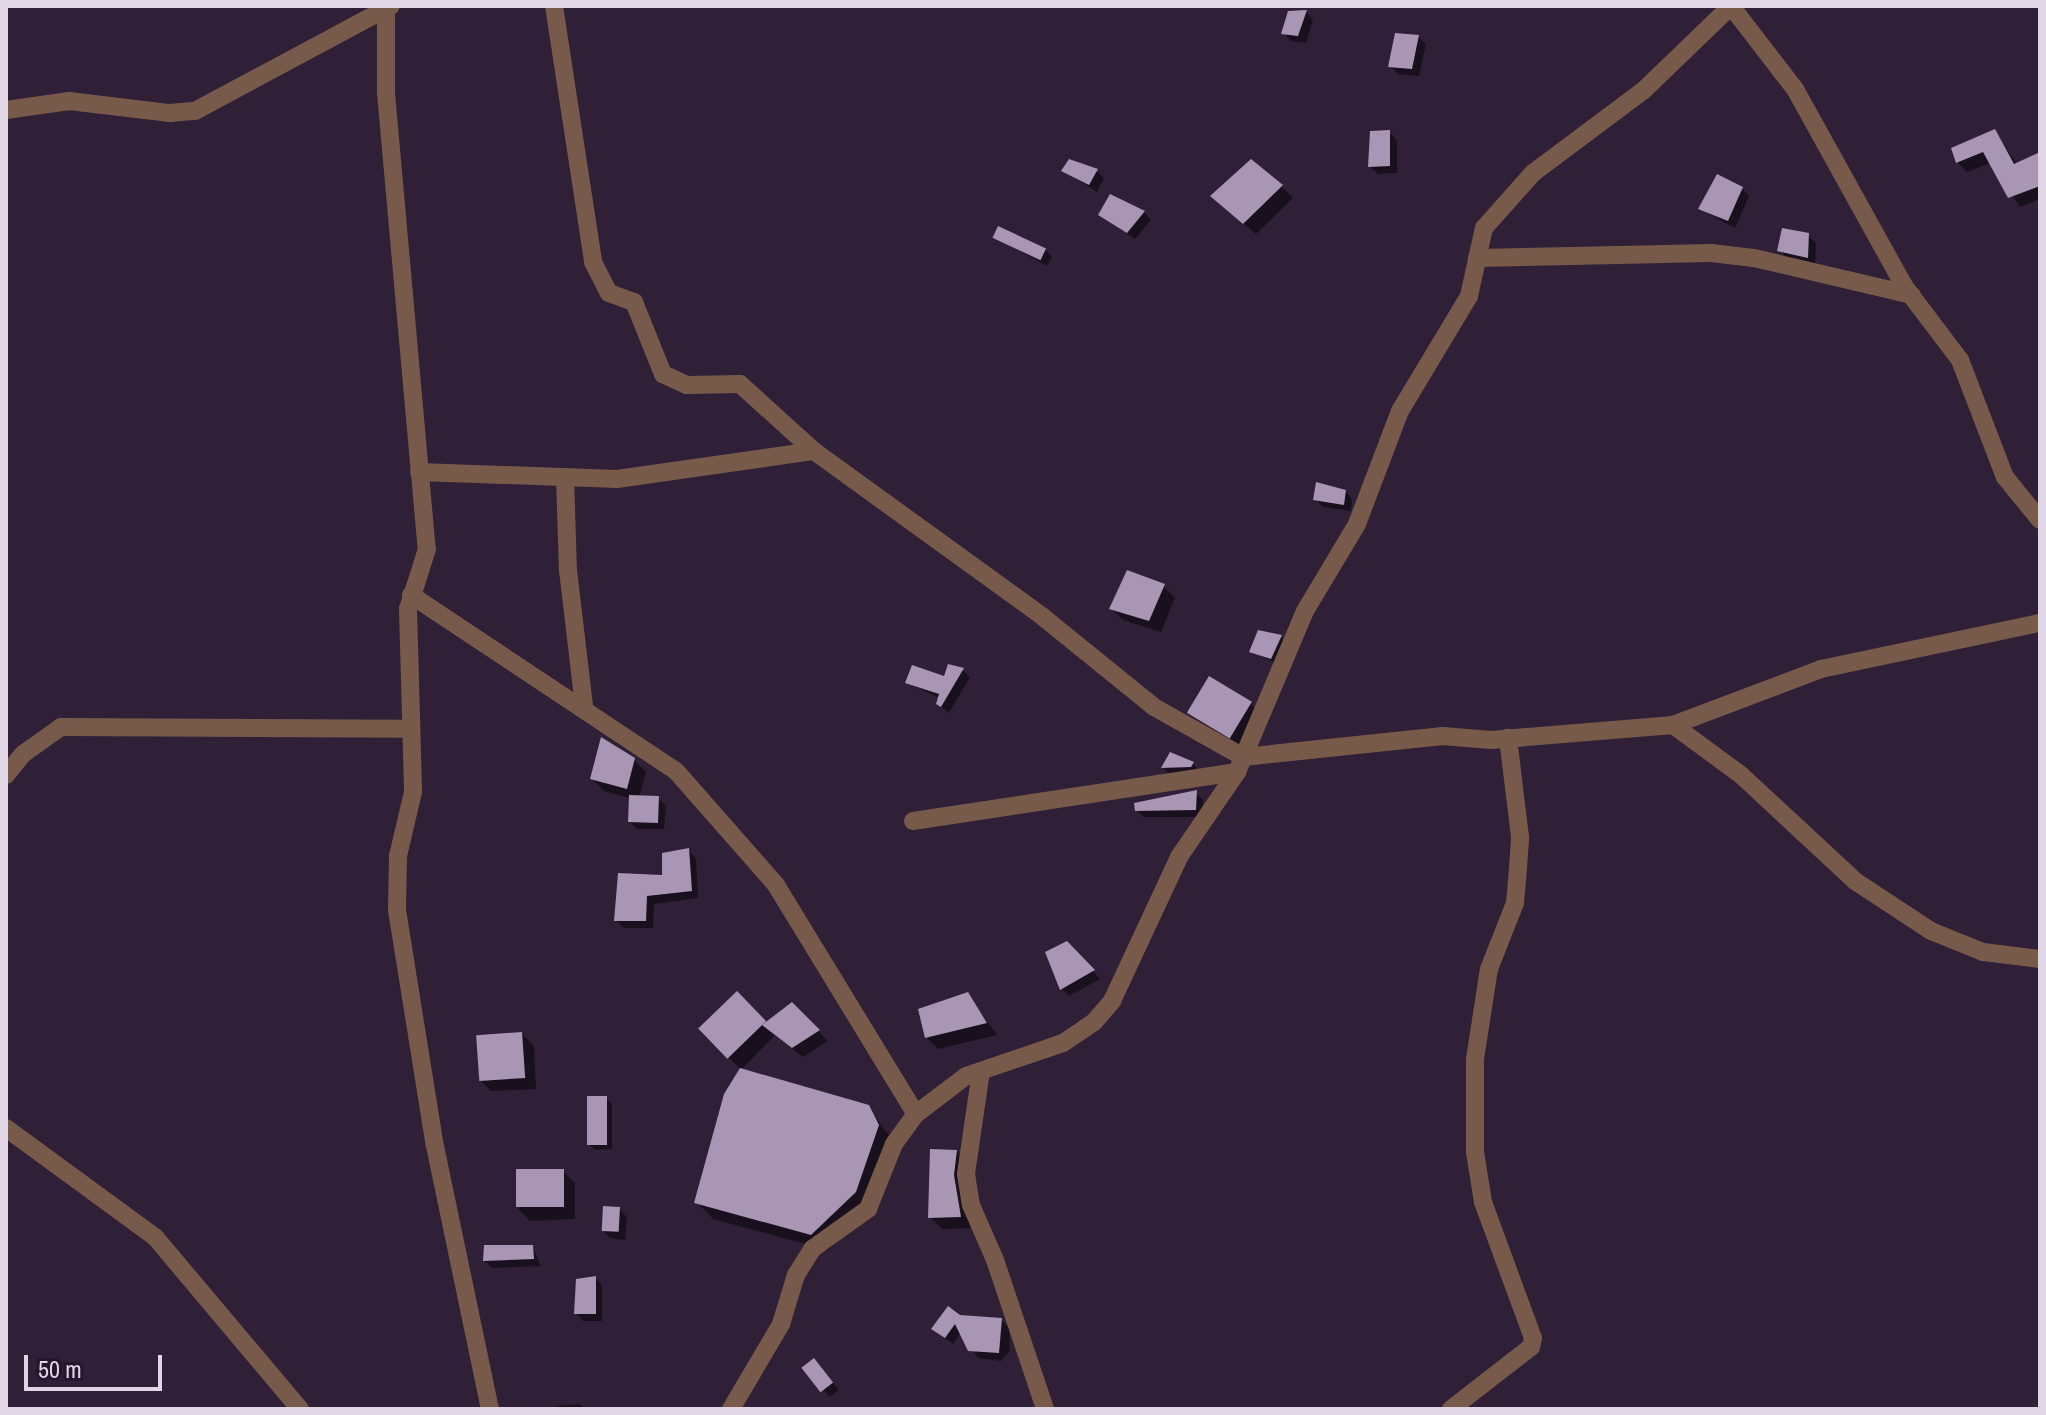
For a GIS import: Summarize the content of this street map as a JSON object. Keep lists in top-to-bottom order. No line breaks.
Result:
{"scale_bar":"50 m"}
